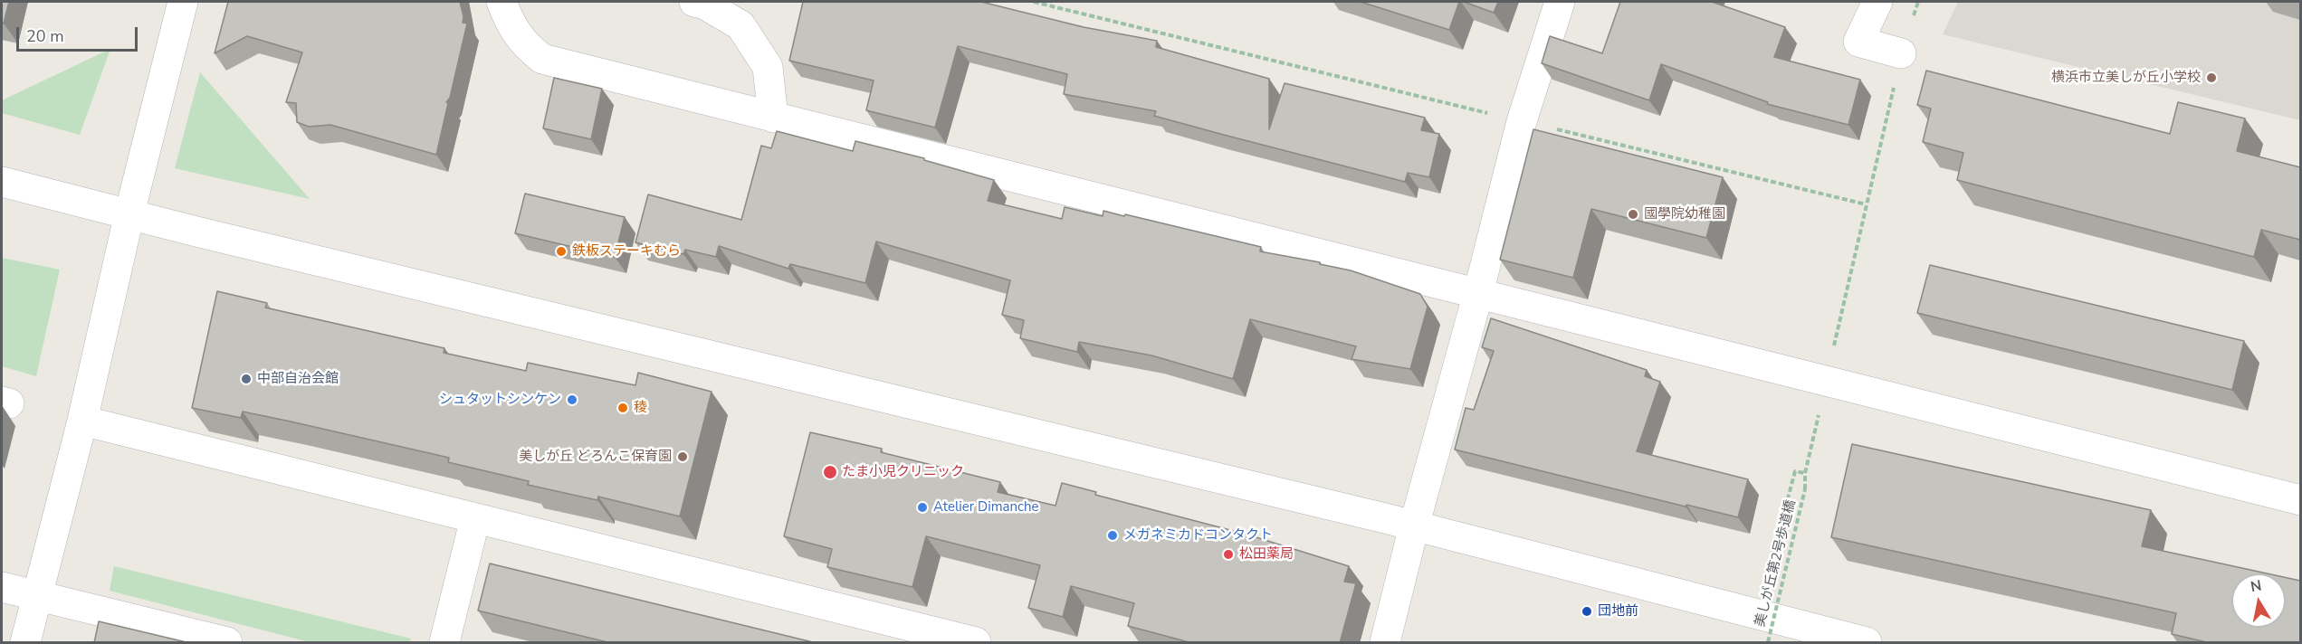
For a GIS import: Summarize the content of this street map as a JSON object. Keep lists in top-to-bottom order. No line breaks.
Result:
{"streets":{"path":["美しが丘第2号歩道橋"]},"places":["横浜市立美しが丘小学校","國學院幼稚園","鉄板ステーキむら","中部自治会館","シュタットシンケン","稜","美しが丘 どろんこ保育園","たま小児クリニック","Atelier Dimanche","メガネミカドコンタクト","松田薬局","団地前"],"scale_bar":"20 m","north":"top"}
